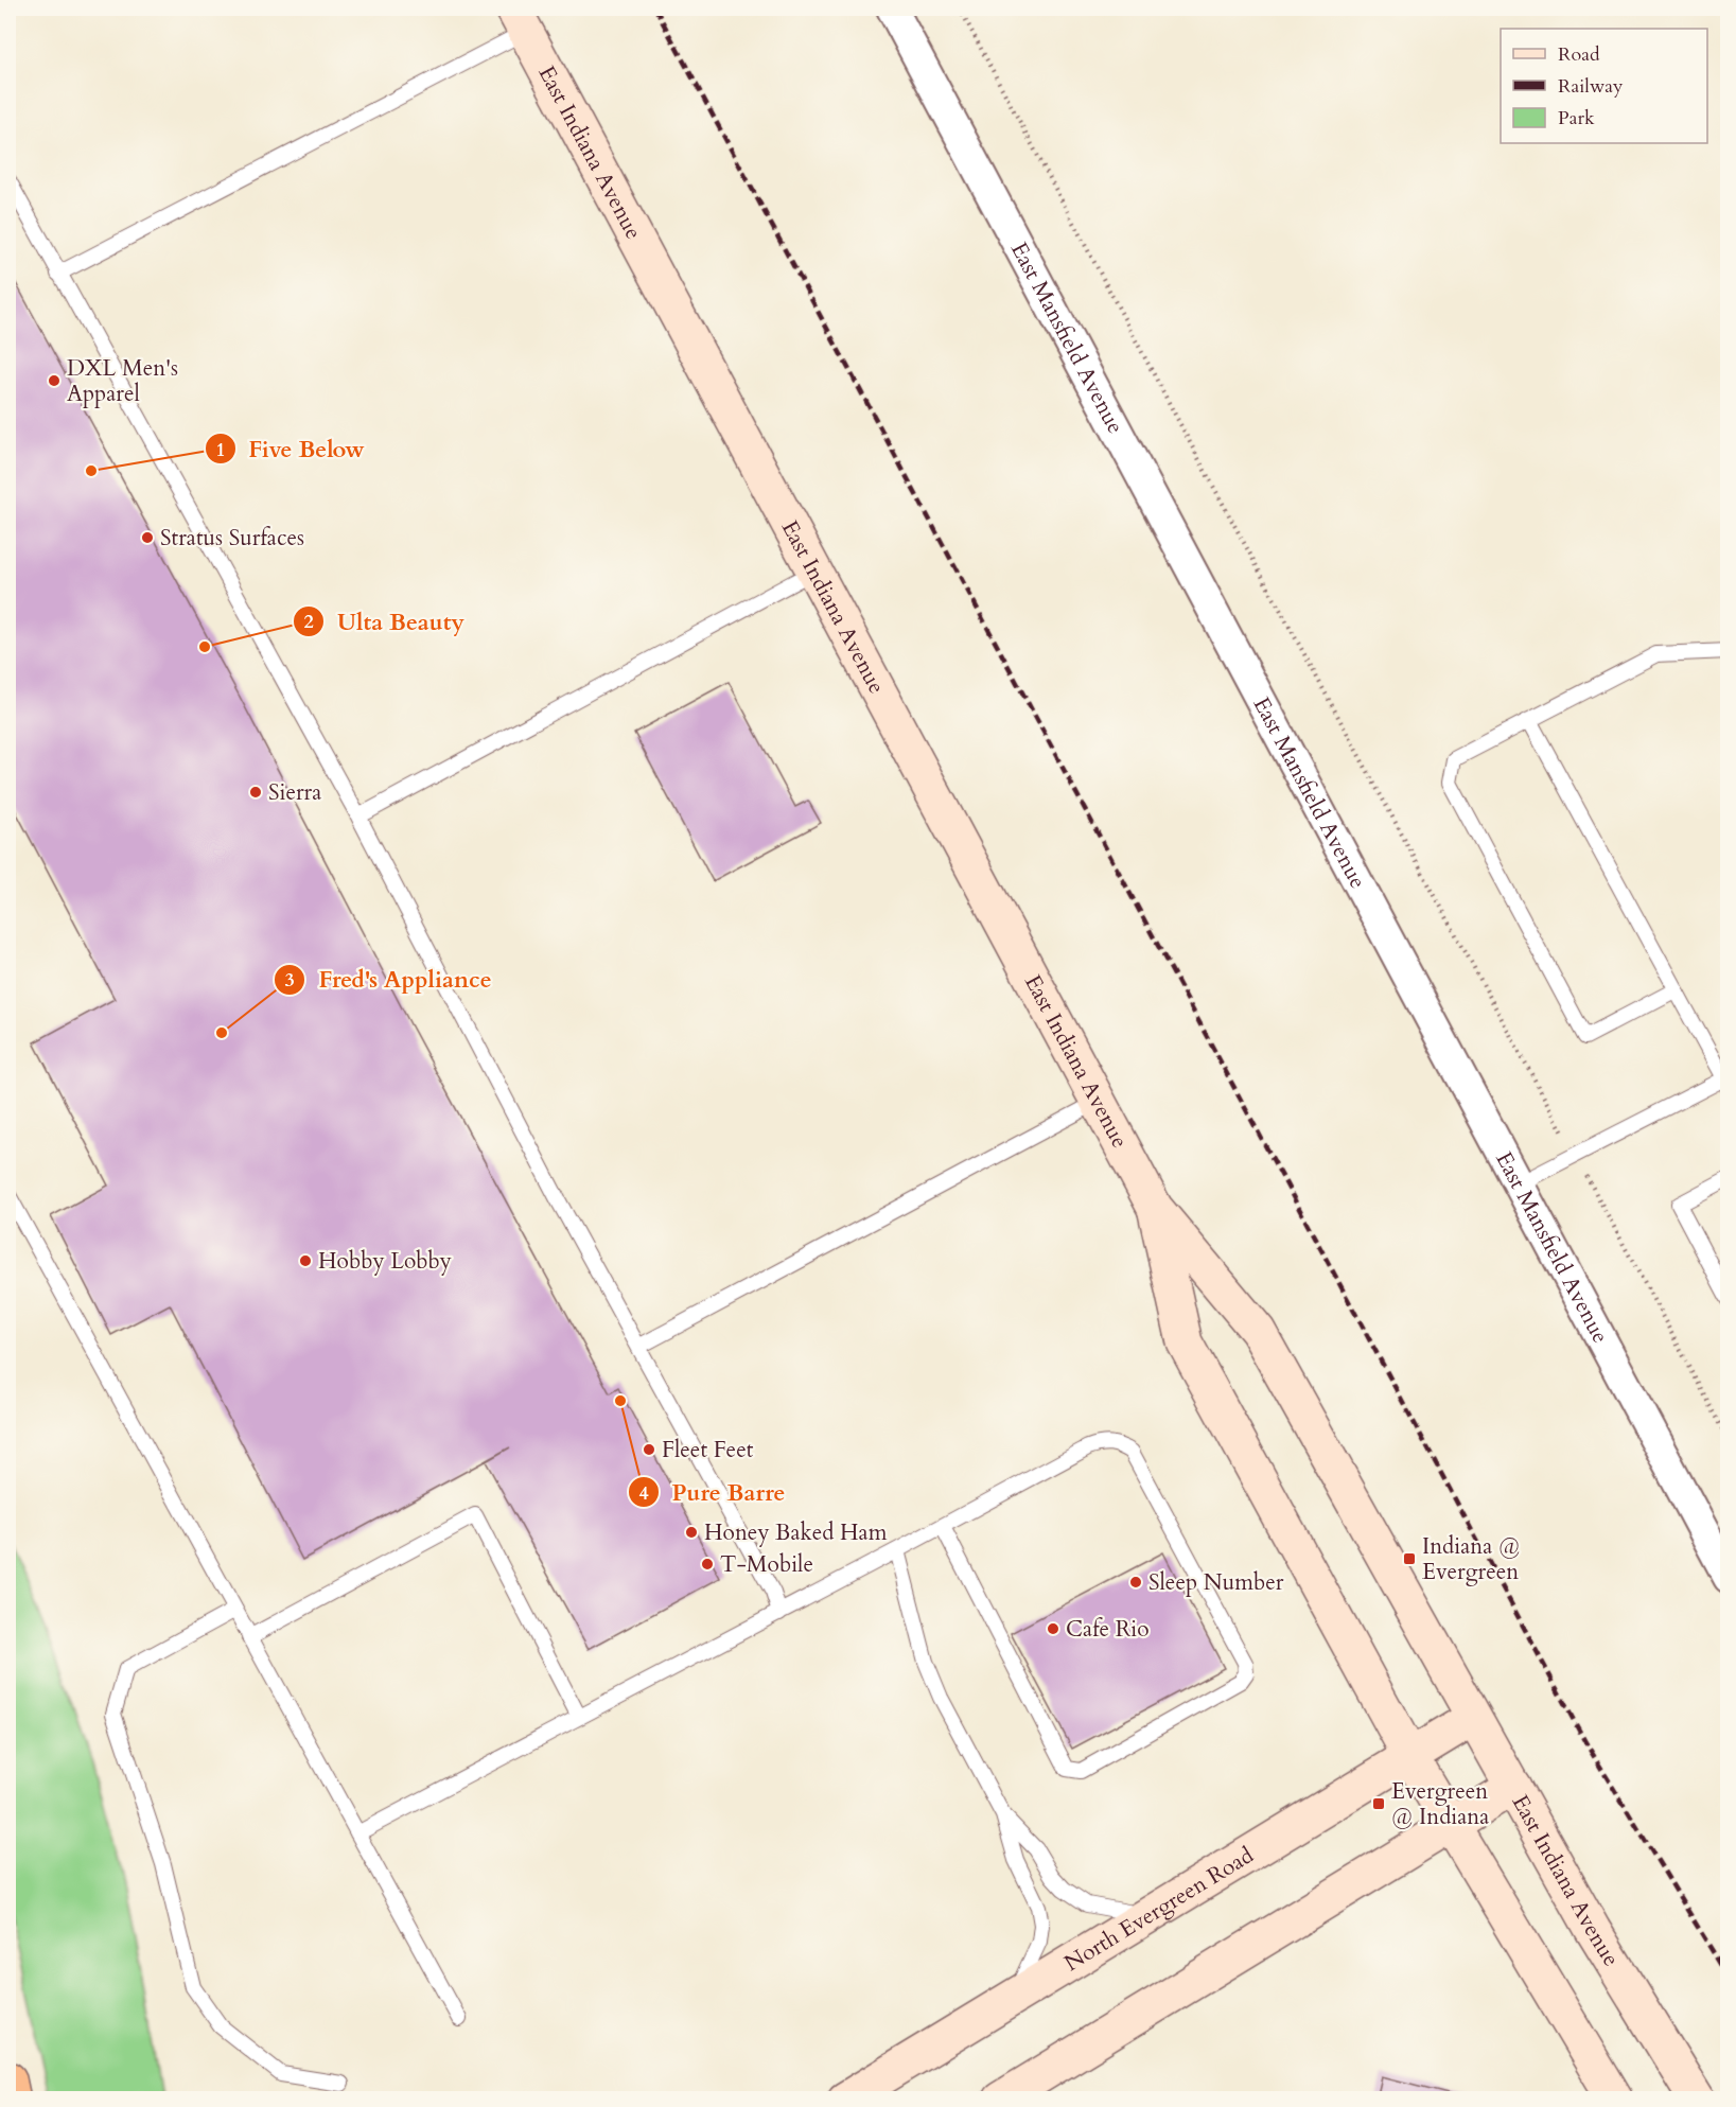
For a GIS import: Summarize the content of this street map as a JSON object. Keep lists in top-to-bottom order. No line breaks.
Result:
{"streets":{"main road":["East Indiana Avenue","North Evergreen Road"],"street":["East Mansfield Avenue"]},"crossings":[["East Indiana Avenue","North Evergreen Road"]],"places":{"other":["DXL Men's Apparel","Five Below","Stratus Surfaces","Ulta Beauty","Sierra","Fred's Appliance","Hobby Lobby","Pure Barre","Fleet Feet","Honey Baked Ham","T-Mobile","Sleep Number","Cafe Rio"],"transit":["Indiana @ Evergreen","Evergreen @ Indiana"]},"legend":["Road","Railway","Park"]}
